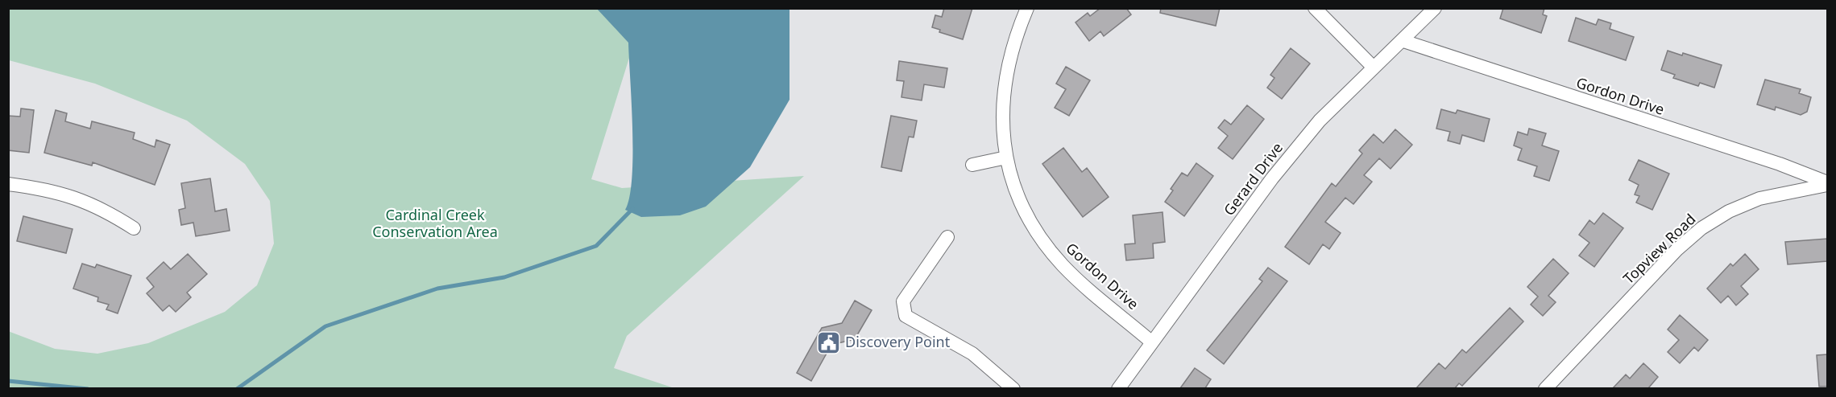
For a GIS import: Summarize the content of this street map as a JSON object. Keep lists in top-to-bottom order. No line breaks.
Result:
{"streets":{"street":["Gordon Drive","Gerard Drive","Topview Road"]},"crossings":[["Gordon Drive","Gerard Drive"],["Gordon Drive","Topview Road"]],"parks":["Cardinal Creek Conservation Area"],"places":{"public building":["Discovery Point"]}}
